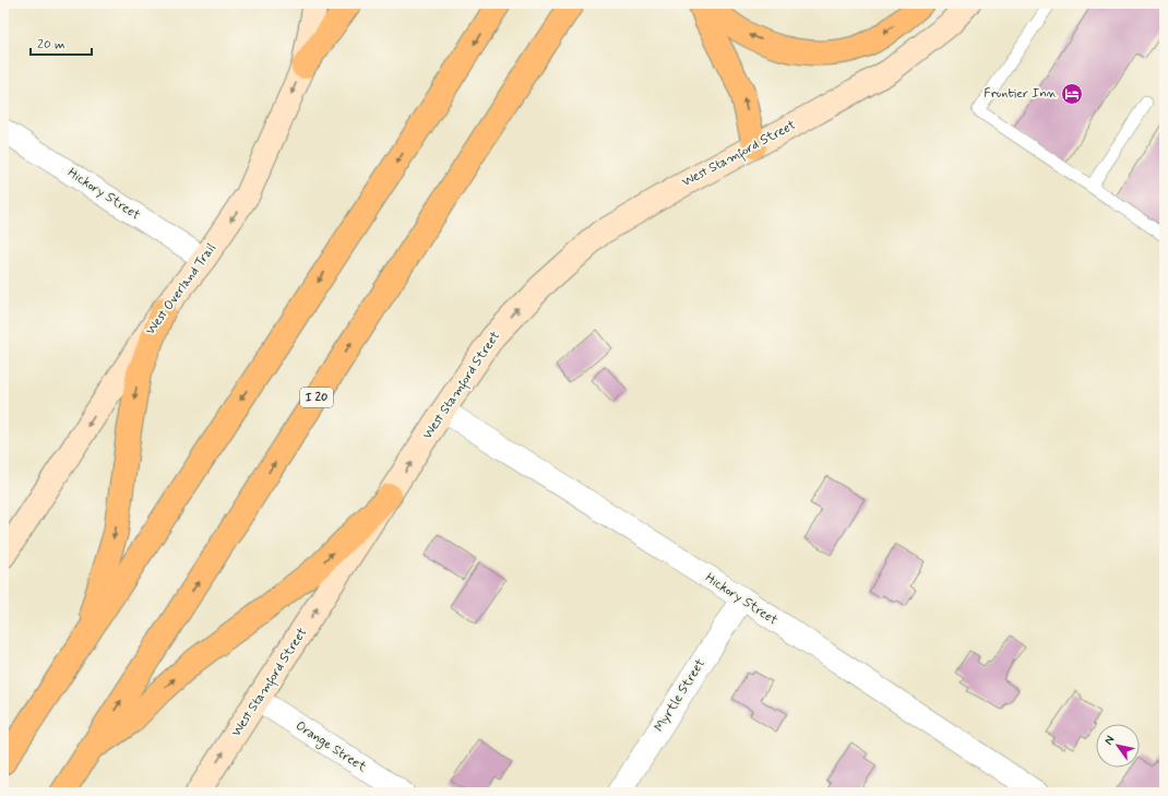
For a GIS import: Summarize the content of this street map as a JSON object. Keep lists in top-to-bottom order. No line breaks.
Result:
{"streets":{"highway":["I 20"],"main road":["West Stamford Street","West Overland Trail"],"street":["Hickory Street","Myrtle Street","Orange Street"]},"crossings":[["West Stamford Street","Hickory Street"],["West Stamford Street","Orange Street"],["Hickory Street","West Overland Trail"],["Hickory Street","Myrtle Street"]],"one_way":["West Stamford Street","West Overland Trail"],"places":{"hotel":["Frontier Inn"]},"scale_bar":"20 m","north":"top left"}
